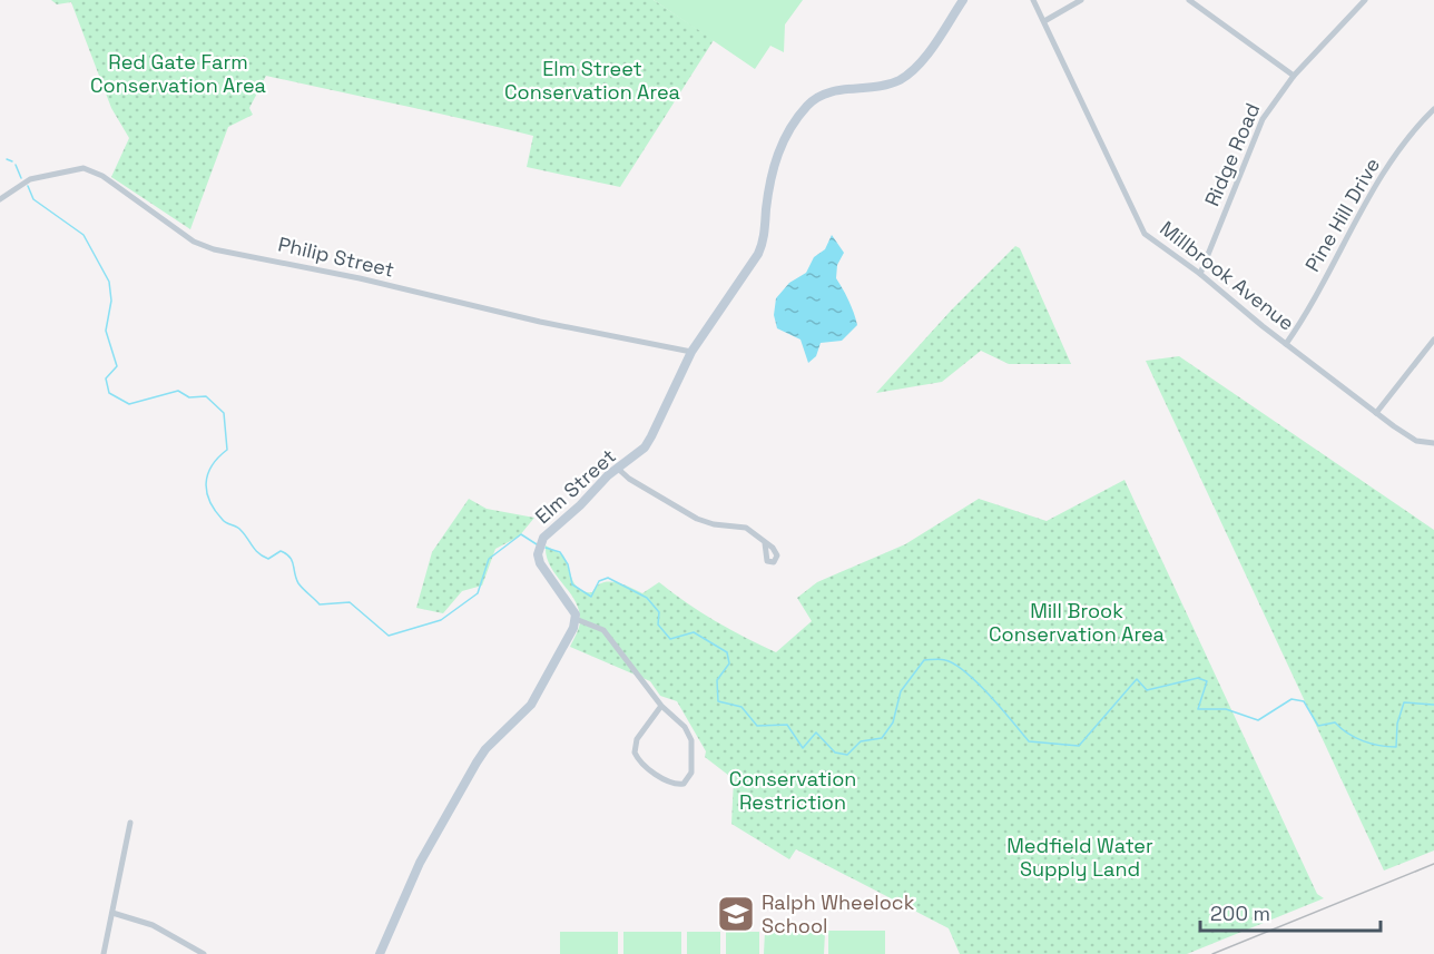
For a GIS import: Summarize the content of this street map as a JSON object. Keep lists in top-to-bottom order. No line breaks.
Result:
{"streets":{"street":["Ridge Road","Pine Hill Drive","Philip Street","Millbrook Avenue","Elm Street"]},"crossings":[["Ridge Road","Millbrook Avenue"],["Pine Hill Drive","Millbrook Avenue"],["Philip Street","Elm Street"]],"parks":["Red Gate Farm Conservation Area","Elm Street Conservation Area","Mill Brook Conservation Area","Conservation Restriction","Medfield Water Supply Land"],"places":{"school or university":["Ralph Wheelock School"]},"scale_bar":"200 m"}
